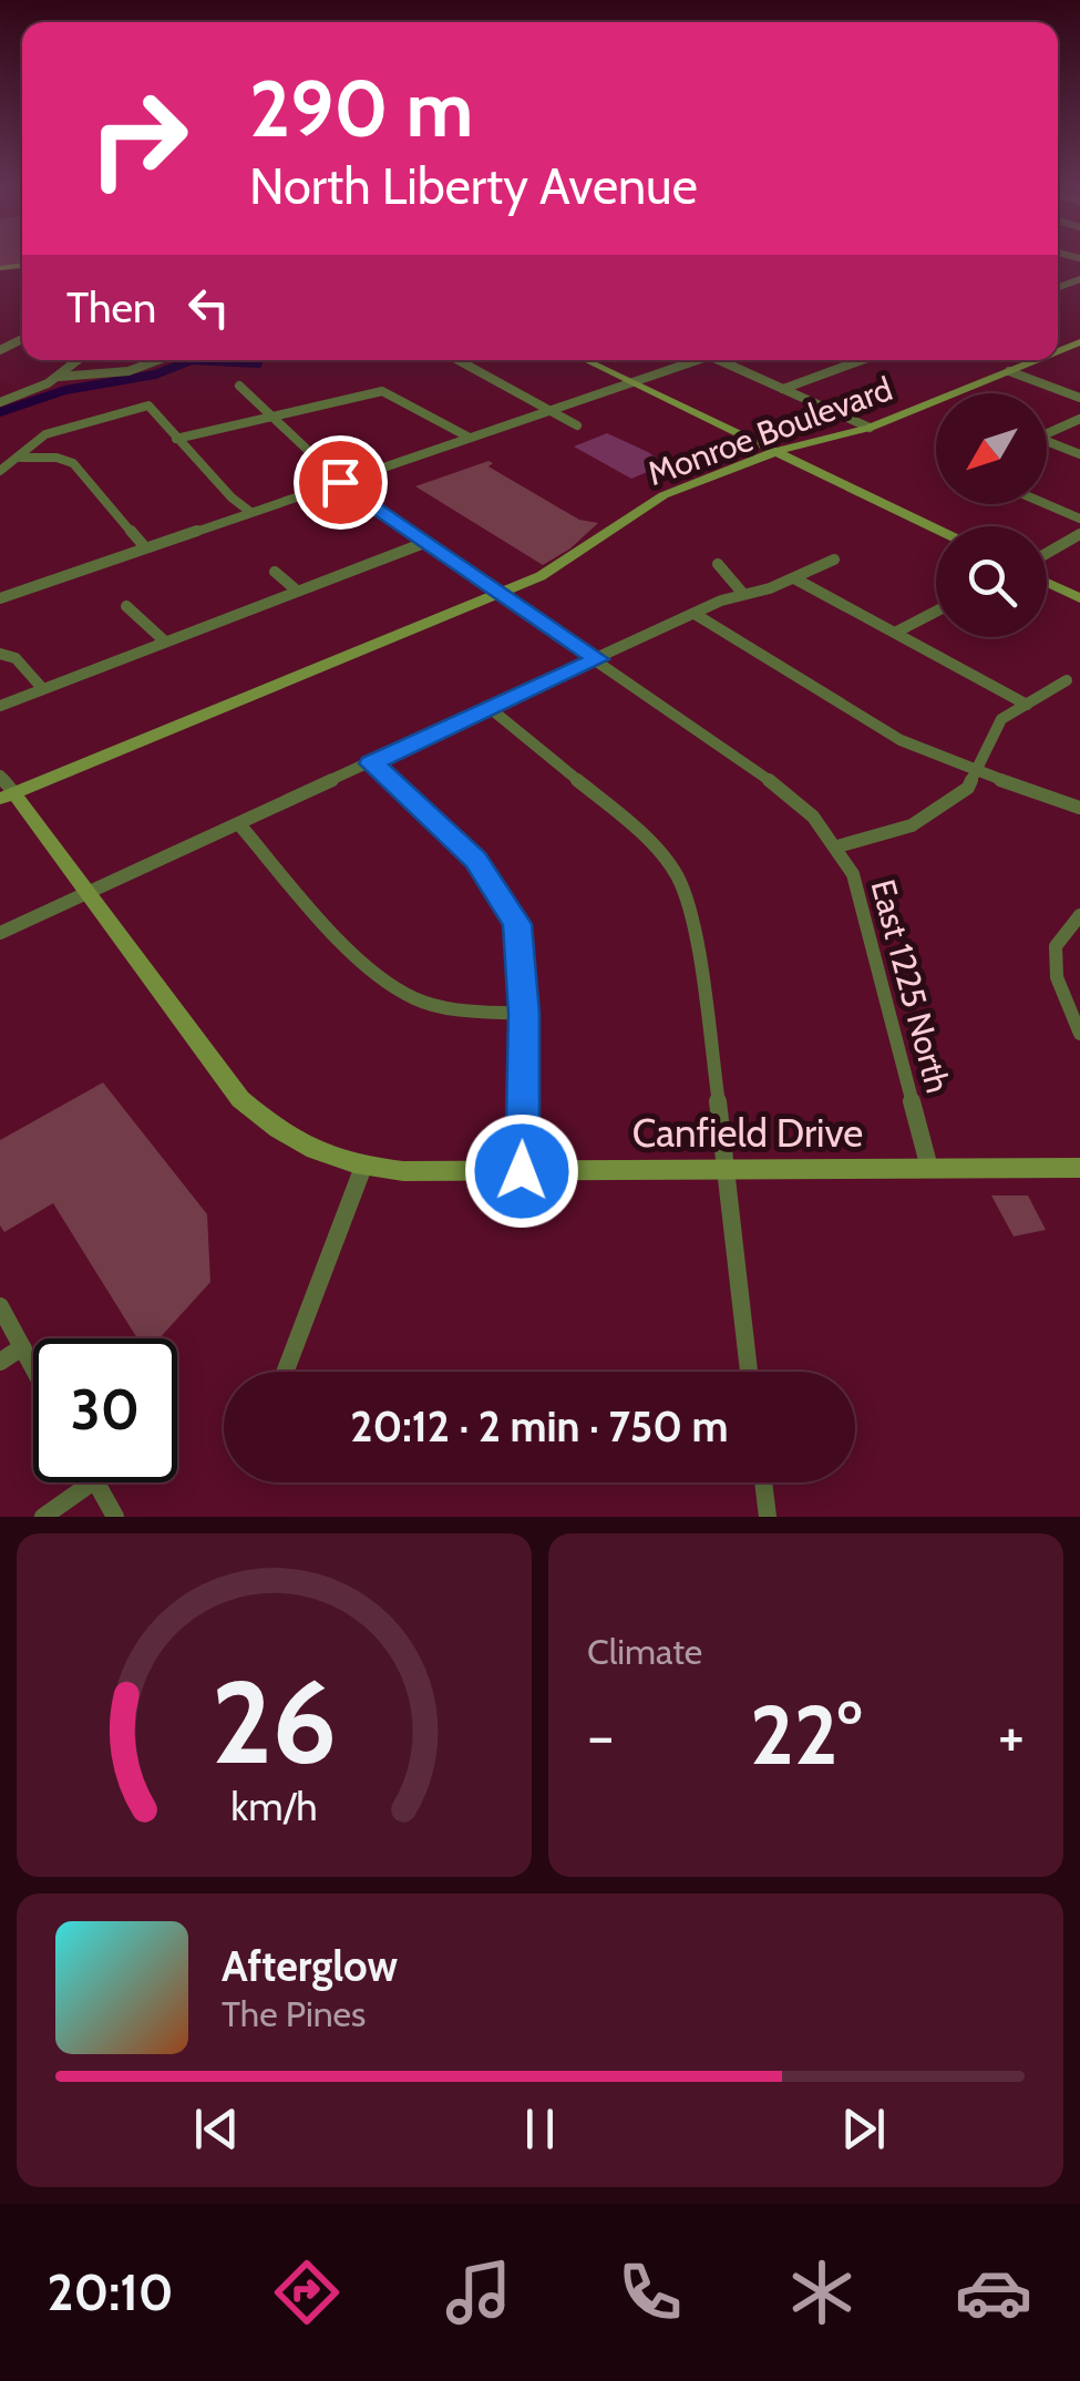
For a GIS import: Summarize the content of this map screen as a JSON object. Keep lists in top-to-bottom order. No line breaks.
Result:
{"streets":{"street":["Monroe Boulevard","East 1225 North","Canfield Drive"]},"crossings":[["Monroe Boulevard","East 1225 North"],["Monroe Boulevard","Canfield Drive"],["East 1225 North","Canfield Drive"]],"north":"bottom left","page":{"turn":["290 m","North Liberty Avenue"],"then":"Then","limit":"30","trip":"20:12 · 2 min · 750 m","tile":"Climate","heat":["−","22°","+"],"song":["Afterglow","The Pines"],"tabs":"20:10","gauge":["26","km/h"]}}
